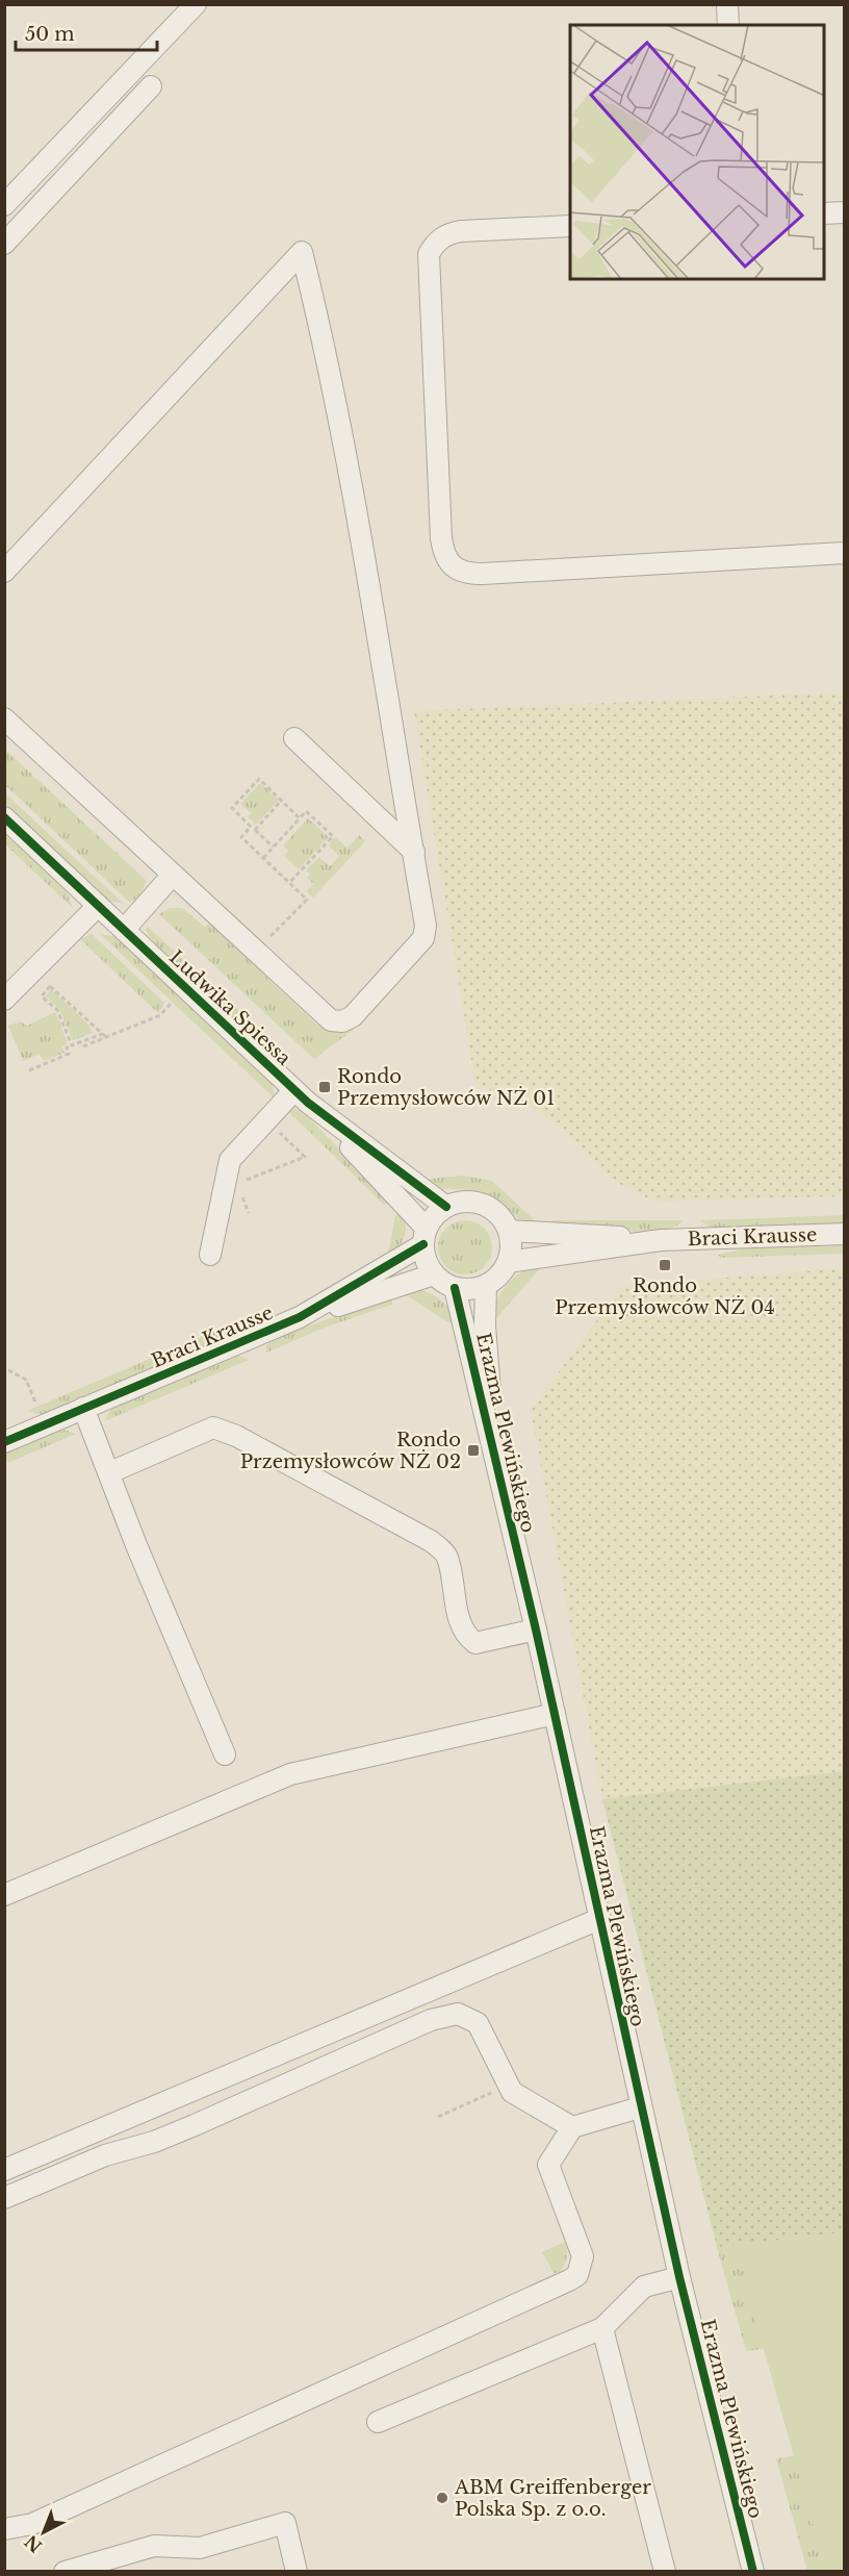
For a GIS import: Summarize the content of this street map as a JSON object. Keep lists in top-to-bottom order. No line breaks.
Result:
{"streets":{"street":["Ludwika Spiessa","Braci Krausse","Erazma Plewińskiego"]},"crossings":[["Ludwika Spiessa","Braci Krausse"],["Ludwika Spiessa","Erazma Plewińskiego"],["Braci Krausse","Erazma Plewińskiego"]],"places":{"transit":["Rondo Przemysłowców NŻ 01","Rondo Przemysłowców NŻ 04","Rondo Przemysłowców NŻ 02"],"other":["ABM Greiffenberger Polska Sp. z o.o."]},"scale_bar":"50 m","north":"bottom left"}
